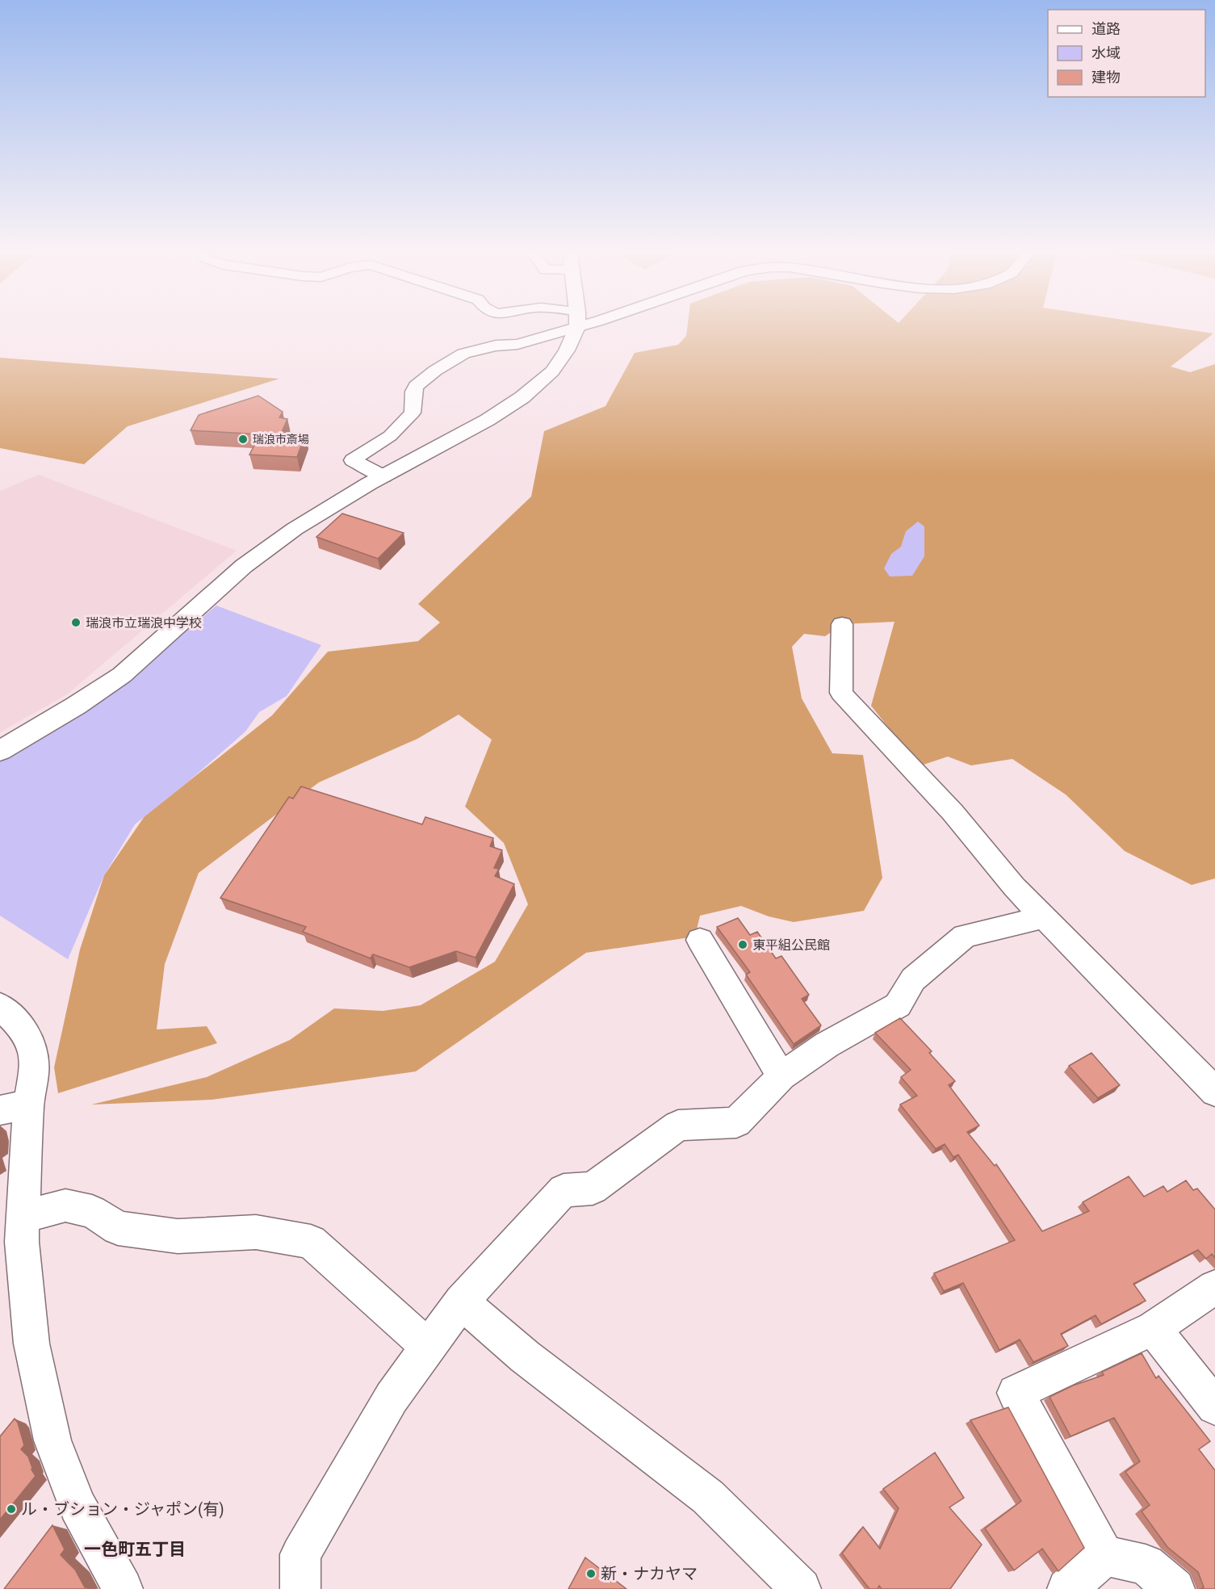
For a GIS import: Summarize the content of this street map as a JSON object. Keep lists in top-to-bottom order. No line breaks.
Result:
{"districts":["一色町五丁目"],"places":["瑞浪市斎場","瑞浪市立瑞浪中学校","東平組公民館","ル・ブション・ジャポン(有)","新・ナカヤマ"],"legend":["道路","水域","建物"]}
